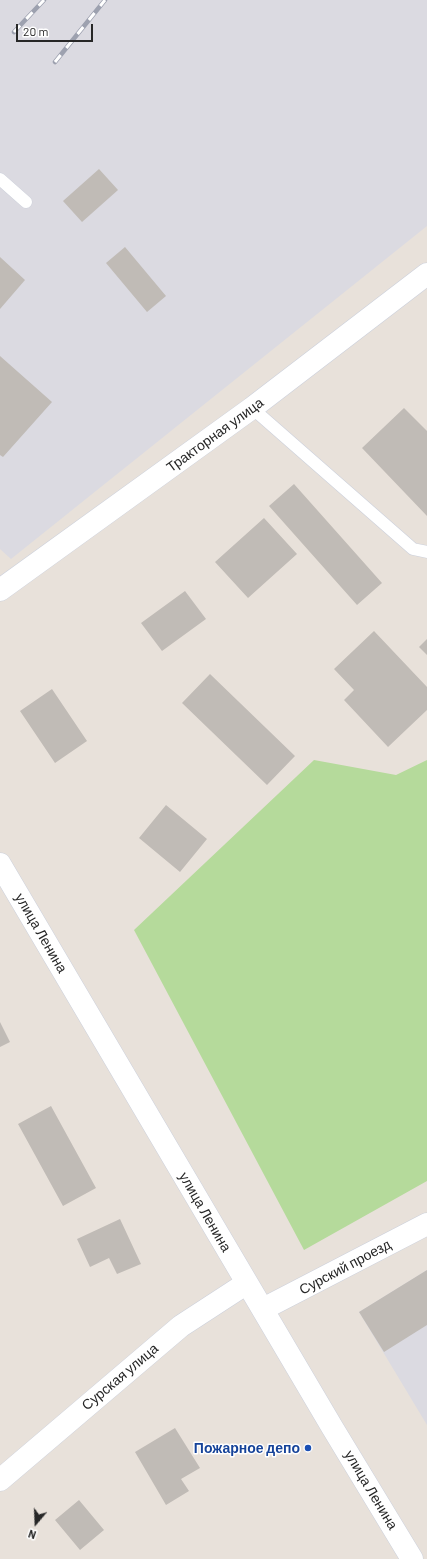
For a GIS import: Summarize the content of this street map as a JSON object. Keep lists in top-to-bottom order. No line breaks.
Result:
{"streets":{"street":["Тракторная улица","улица Ленина","Сурский проезд","Сурская улица"]},"crossings":[["улица Ленина","Сурский проезд"],["улица Ленина","Сурская улица"]],"places":["Пожарное депо"],"scale_bar":"20 m","north":"bottom"}
